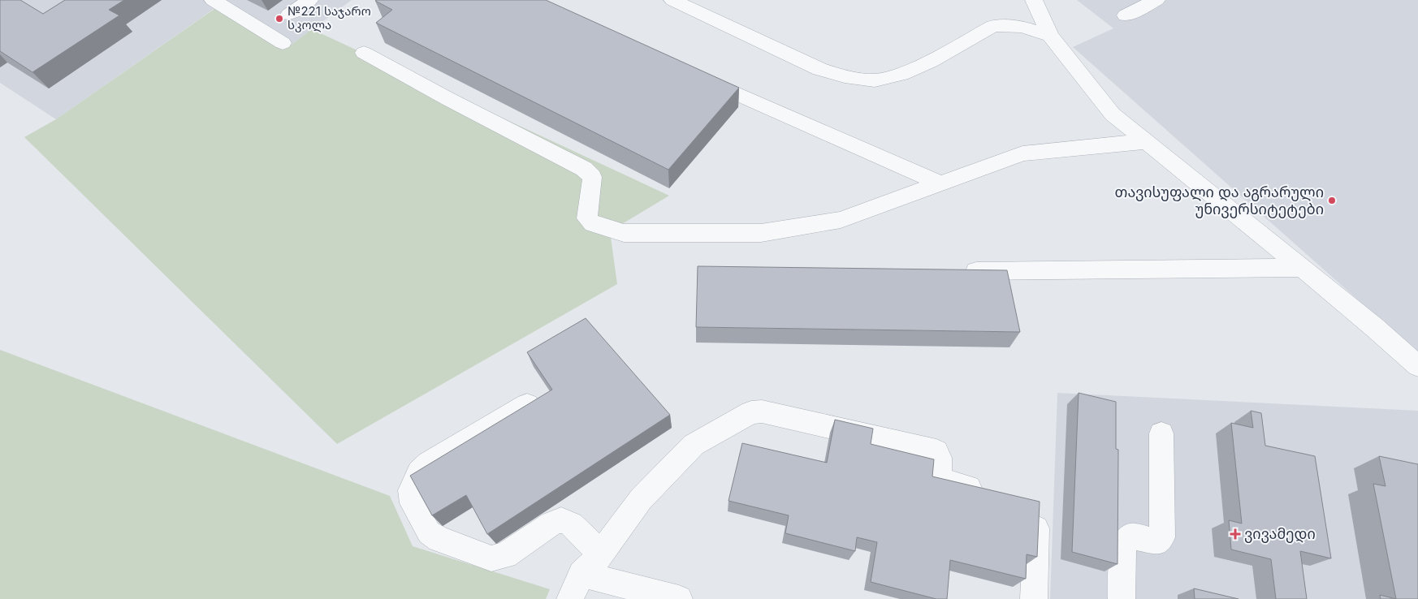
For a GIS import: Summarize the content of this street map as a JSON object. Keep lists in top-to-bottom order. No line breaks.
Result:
{"places":{"other":["№221 საჯარო სკოლა","თავისუფალი და აგრარული უნივერსიტეტები"],"health":["ვივამედი"]}}
